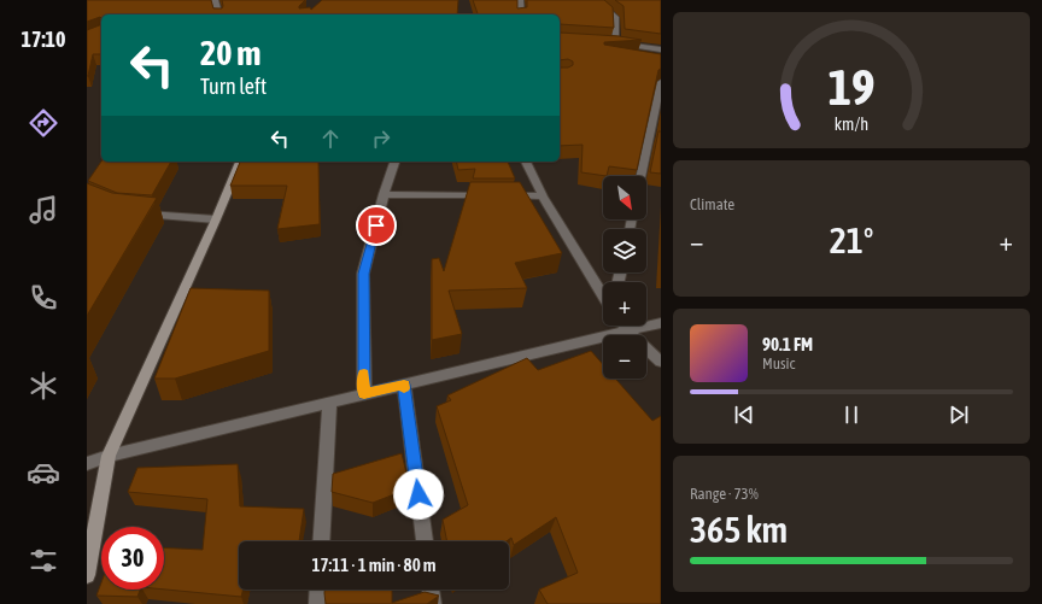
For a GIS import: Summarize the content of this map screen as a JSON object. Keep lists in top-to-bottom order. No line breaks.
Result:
{"north":"bottom right","page":{"tabs":"17:10","turn":["20 m","Turn left"],"tile":["Climate",["Range · 73%","365 km"]],"map_buttons":["+","−"],"heat":["−","21°","+"],"song":["90.1 FM","Music"],"limit":"30","trip":"17:11 · 1 min · 80 m","gauge":["19","km/h"]}}
